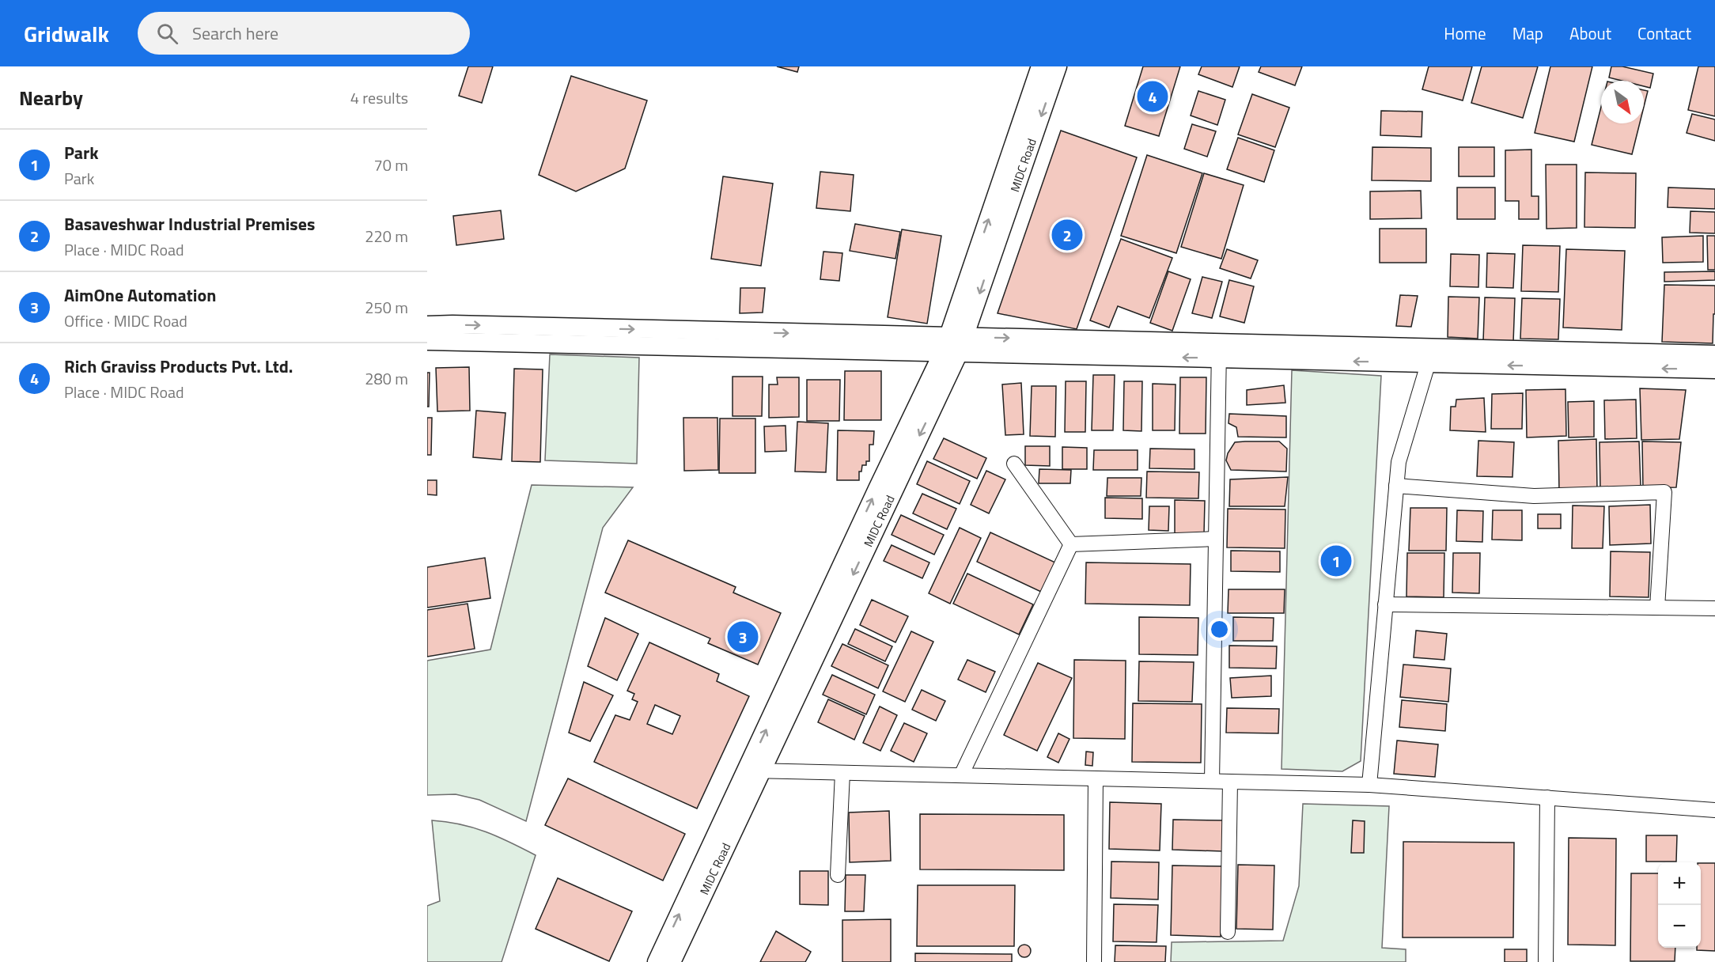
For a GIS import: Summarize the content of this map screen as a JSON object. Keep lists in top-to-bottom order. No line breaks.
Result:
{"streets":{"main road":["MIDC Road"]},"north":"bottom right","page":{"header":"Gridwalk","search":"Search here","nav":["Home","Map","About","Contact"],"heading":["Nearby","4 results"],"pins":["4","2","1","3"],"list":[{"mark":"1","name":"Park","note":"Park","value":"70 m"},{"mark":"2","name":"Basaveshwar Industrial Premises","note":"Place · MIDC Road","value":"220 m"},{"mark":"3","name":"AimOne Automation","note":"Office · MIDC Road","value":"250 m"},{"mark":"4","name":"Rich Graviss Products Pvt. Ltd.","note":"Place · MIDC Road","value":"280 m"}],"map_buttons":["+","−"]}}
